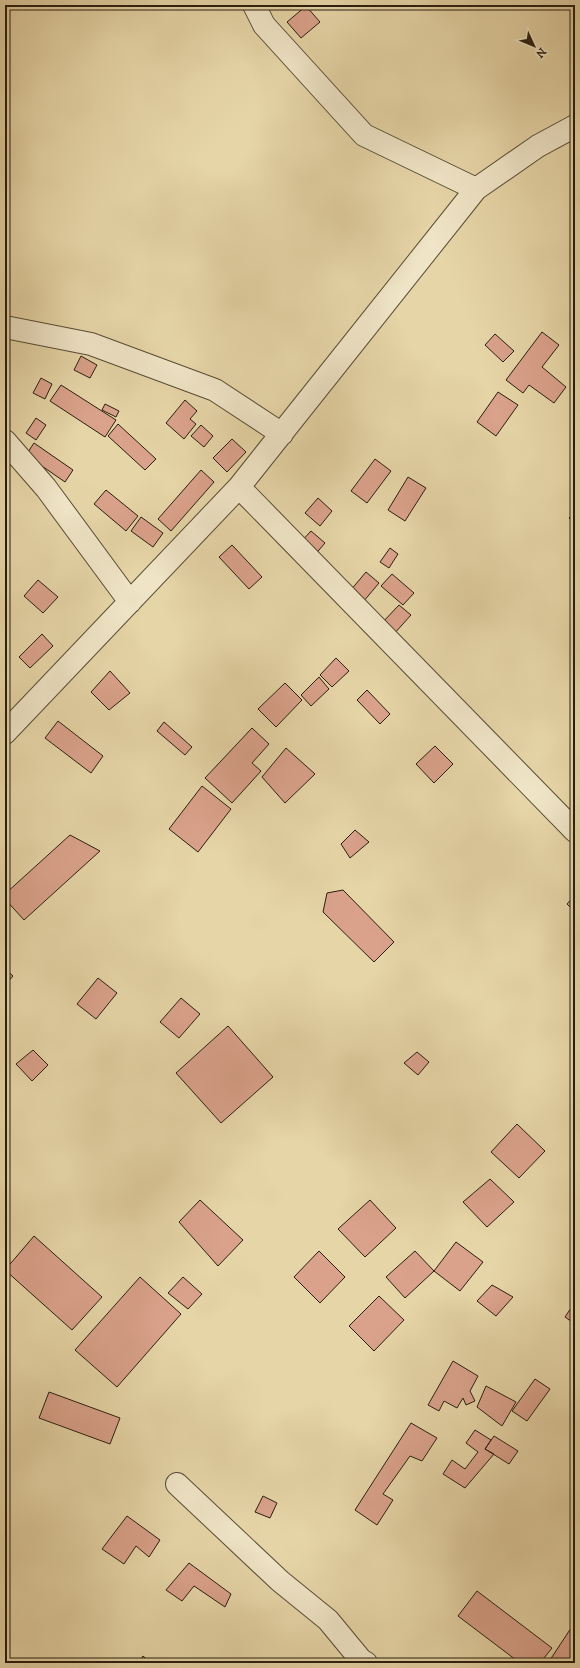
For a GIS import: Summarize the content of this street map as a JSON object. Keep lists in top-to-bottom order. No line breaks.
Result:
{"north":"bottom right"}
